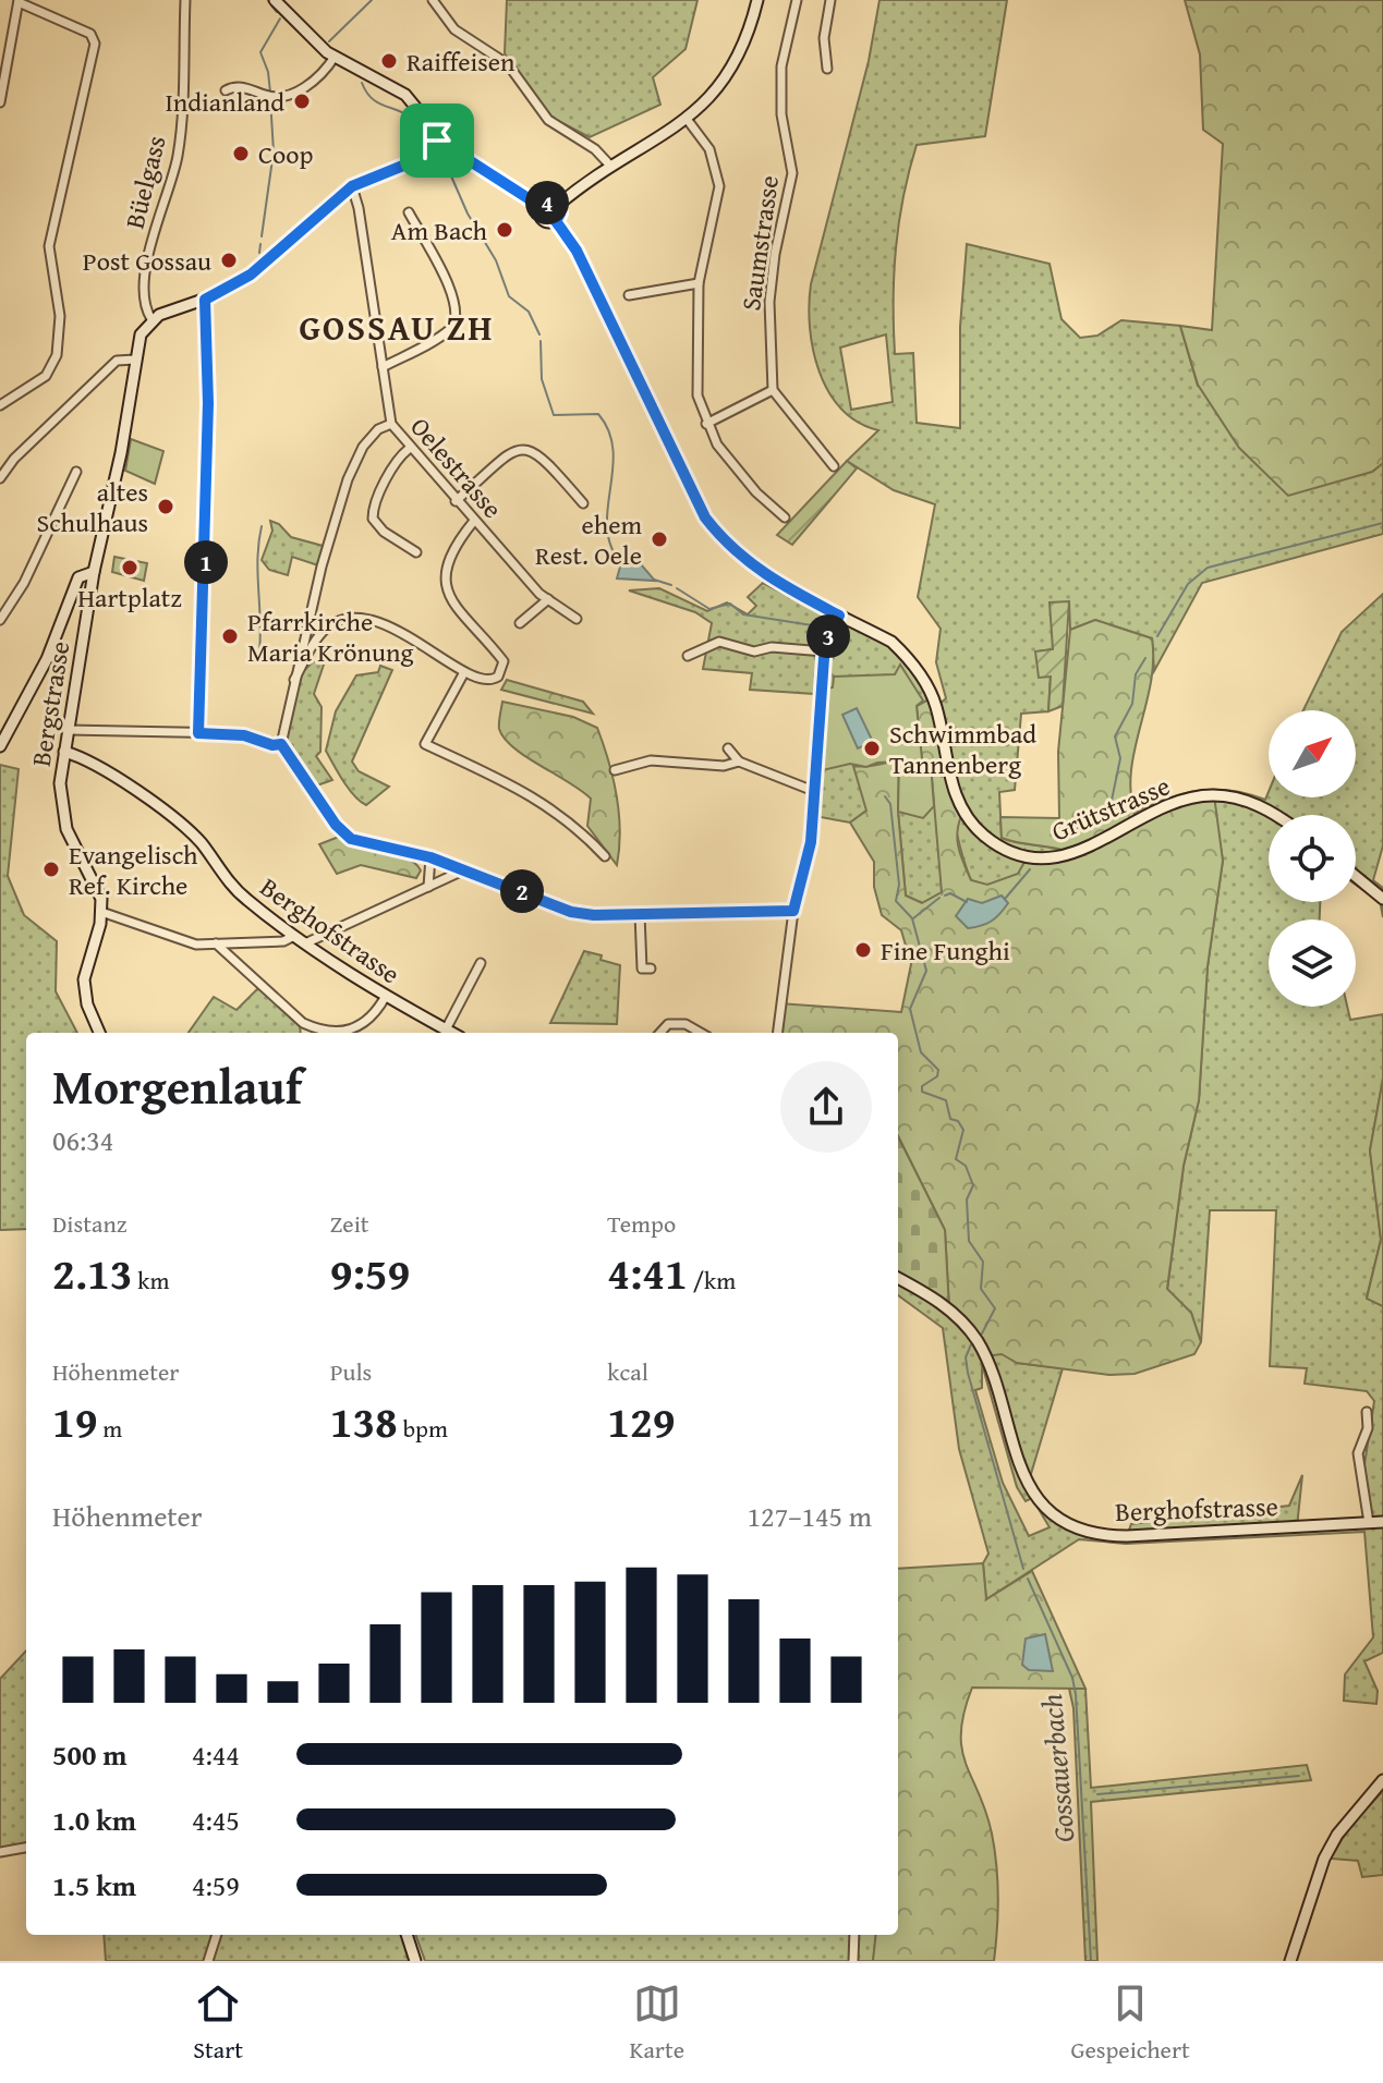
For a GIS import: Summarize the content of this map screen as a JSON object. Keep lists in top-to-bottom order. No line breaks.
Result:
{"streets":{"street":["Büelgass","Saumstrasse","Oelestrasse","Bergstrasse","Grütstrasse","Berghofstrasse"]},"crossings":[["Büelgass","Bergstrasse"],["Bergstrasse","Berghofstrasse"]],"districts":["GOSSAU ZH"],"water":["Gossauerbach"],"places":["Raiffeisen","Indianland","Coop","Am Bach","Post Gossau","altes Schulhaus","ehem Rest. Oele","Hartplatz","Pfarrkirche Maria Krönung","Schwimmbad Tannenberg","Evangelisch Ref. Kirche","Fine Funghi"],"north":"top right","page":{"pins":["4","1","3","2"],"heading":["Morgenlauf","06:34"],"stats":[["Distanz","2.13 km"],["Zeit","9:59"],["Tempo","4:41 /km"],["Höhenmeter","19 m"],["Puls","138 bpm"],["kcal","129"]],"chart":["Höhenmeter","127–145 m"],"list":[{"name":"500 m","note":"4:44"},{"name":"1.0 km","note":"4:45"},{"name":"1.5 km","note":"4:59"}],"tabs":["Start","Karte","Gespeichert"]}}
